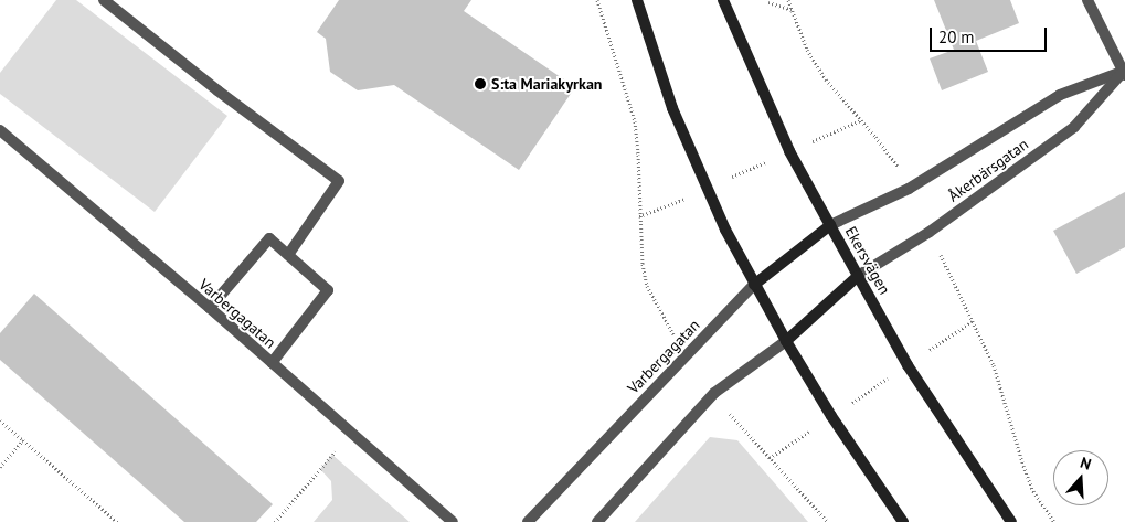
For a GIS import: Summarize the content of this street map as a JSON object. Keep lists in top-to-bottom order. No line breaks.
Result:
{"streets":{"main road":["Ekersvägen"],"street":["Åkerbärsgatan","Varbergagatan"]},"crossings":[["Åkerbärsgatan","Ekersvägen"]],"places":["S:ta Mariakyrkan"],"scale_bar":"20 m","north":"top"}
